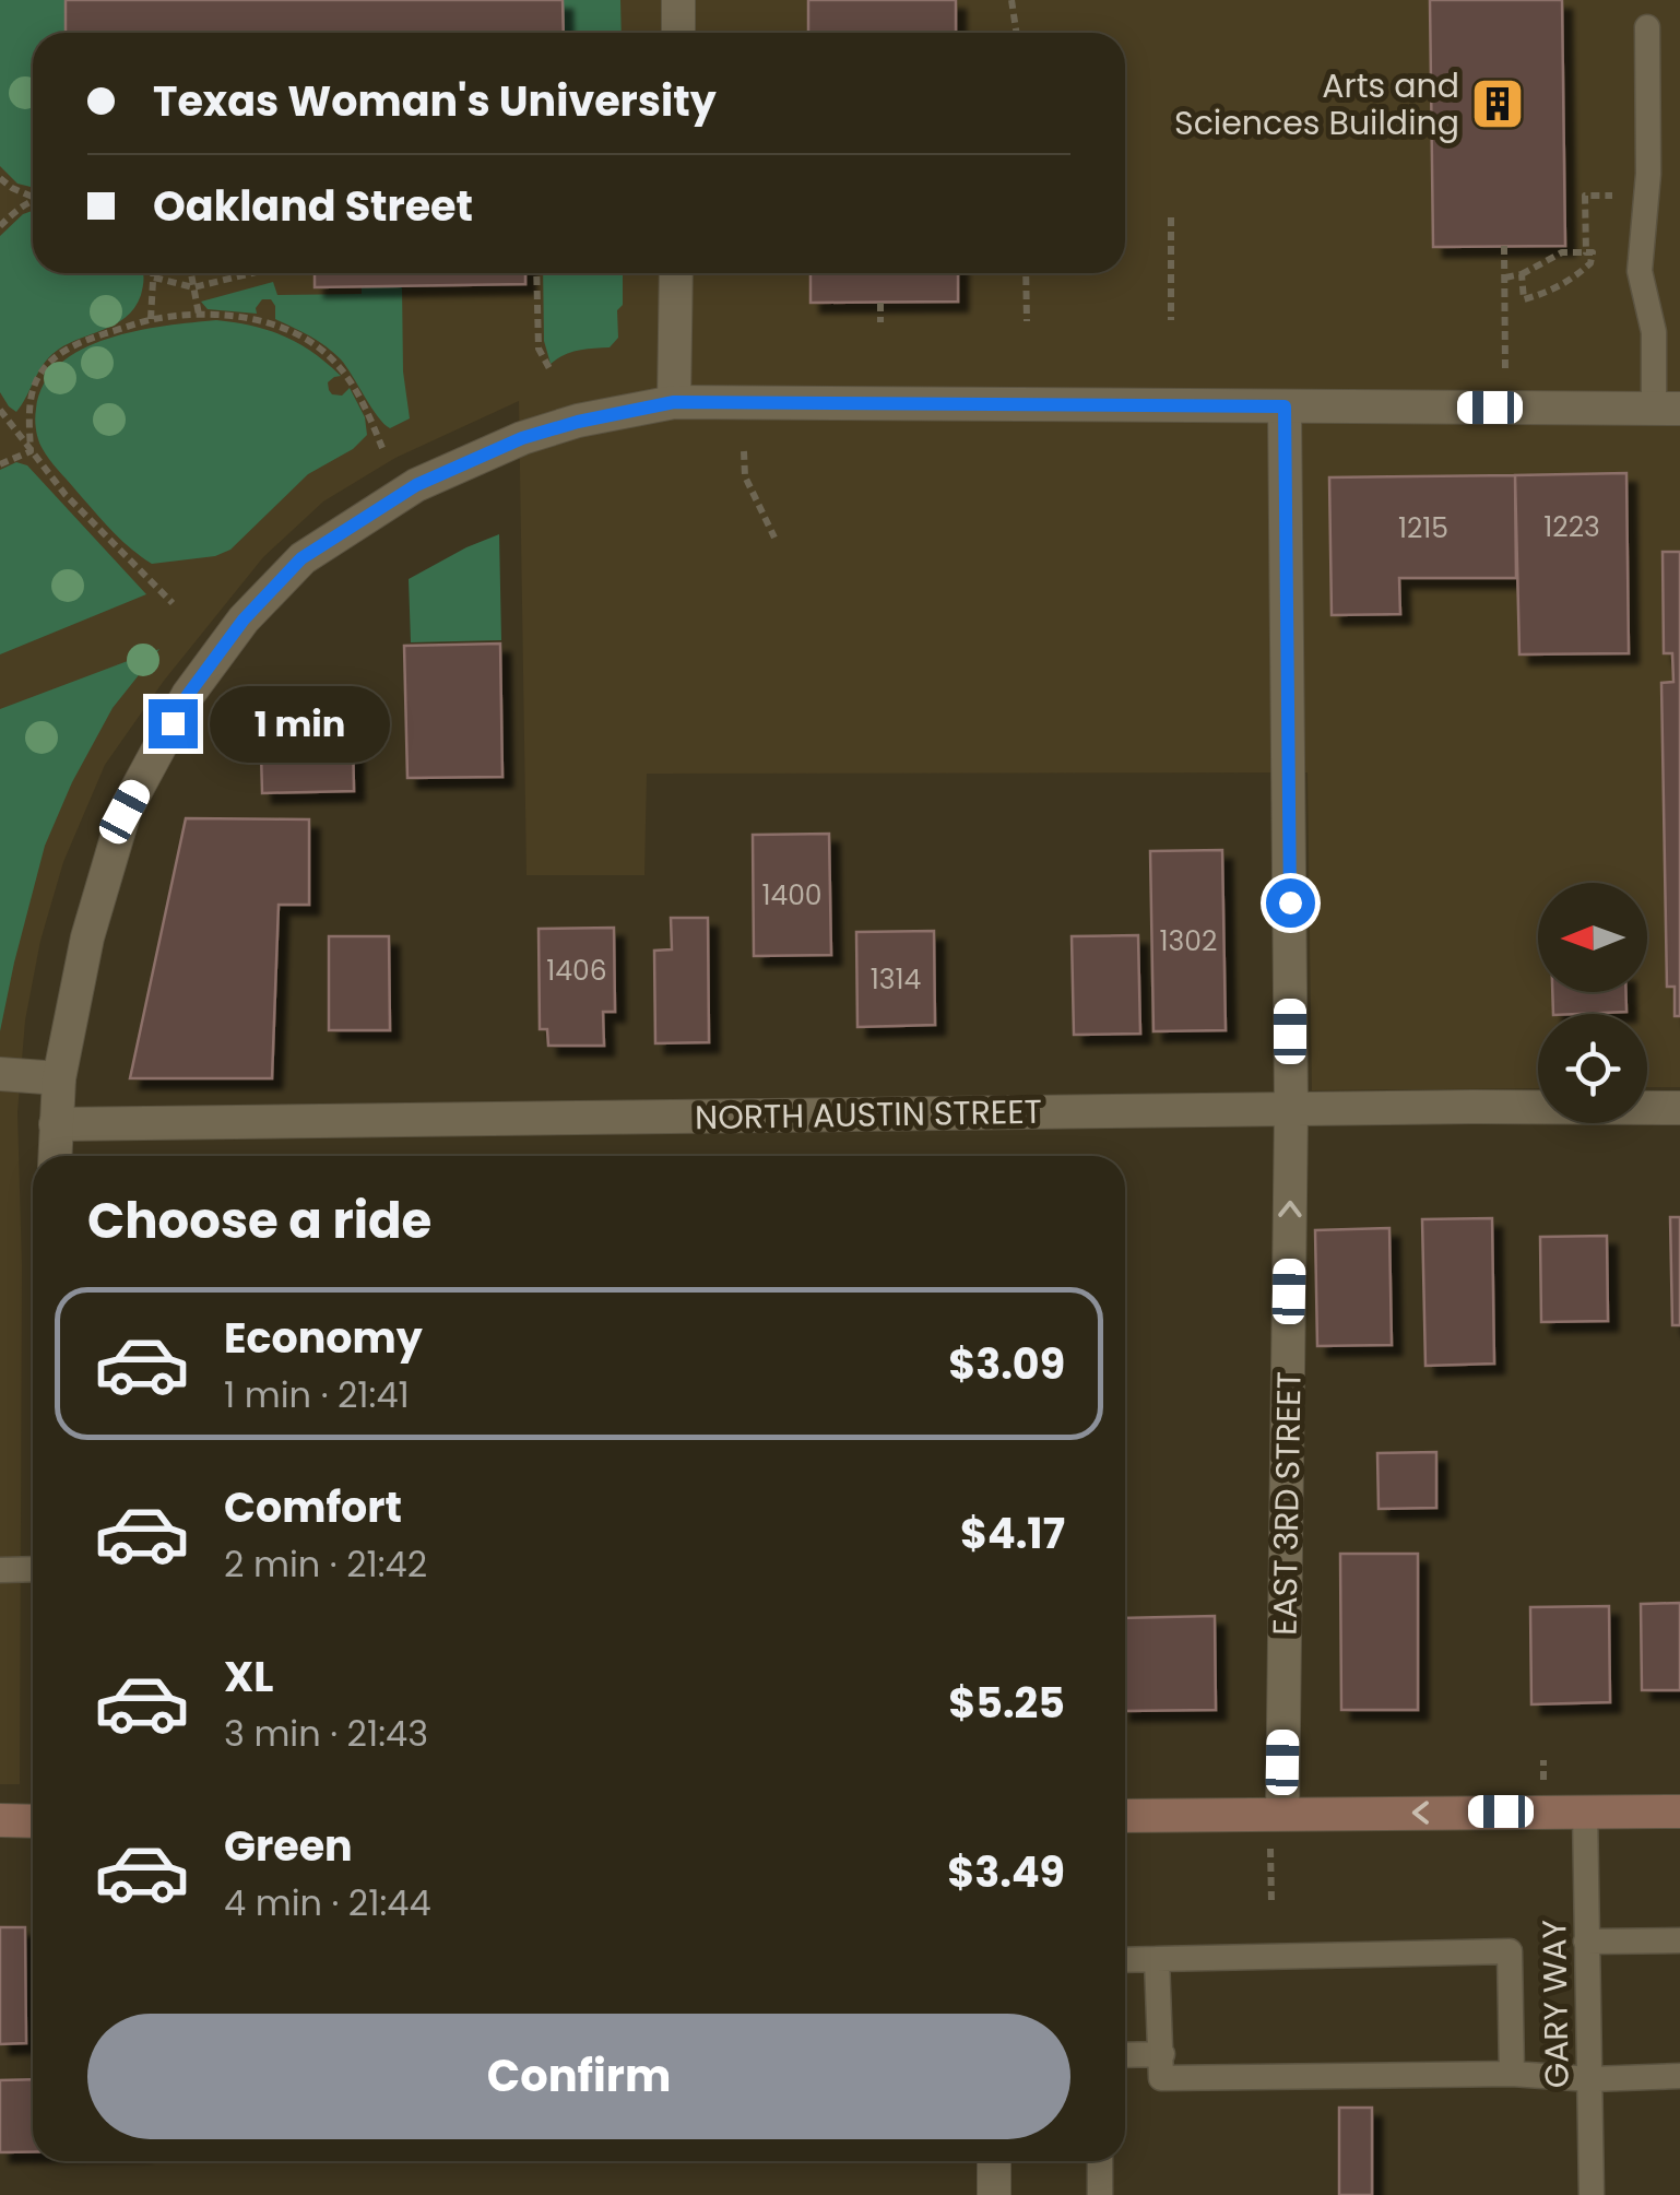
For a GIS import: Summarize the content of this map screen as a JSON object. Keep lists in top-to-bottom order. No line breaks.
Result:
{"streets":{"street":["NORTH AUSTIN STREET","EAST 3RD STREET"],"lane":["GARY WAY"]},"crossings":[["NORTH AUSTIN STREET","EAST 3RD STREET"]],"one_way":["EAST 3RD STREET"],"places":{"building":["Arts and Sciences Building"]},"house_numbers":["1223","1215","1400","1302","1406","1314"],"north":"left","page":{"banner":["Texas Woman's University","Oakland Street"],"bubble":"1 min","heading":"Choose a ride","list":[{"name":"Economy","note":"1 min · 21:41","value":"$3.09"},{"name":"Comfort","note":"2 min · 21:42","value":"$4.17"},{"name":"XL","note":"3 min · 21:43","value":"$5.25"},{"name":"Green","note":"4 min · 21:44","value":"$3.49"}],"buttons":"Confirm"}}
